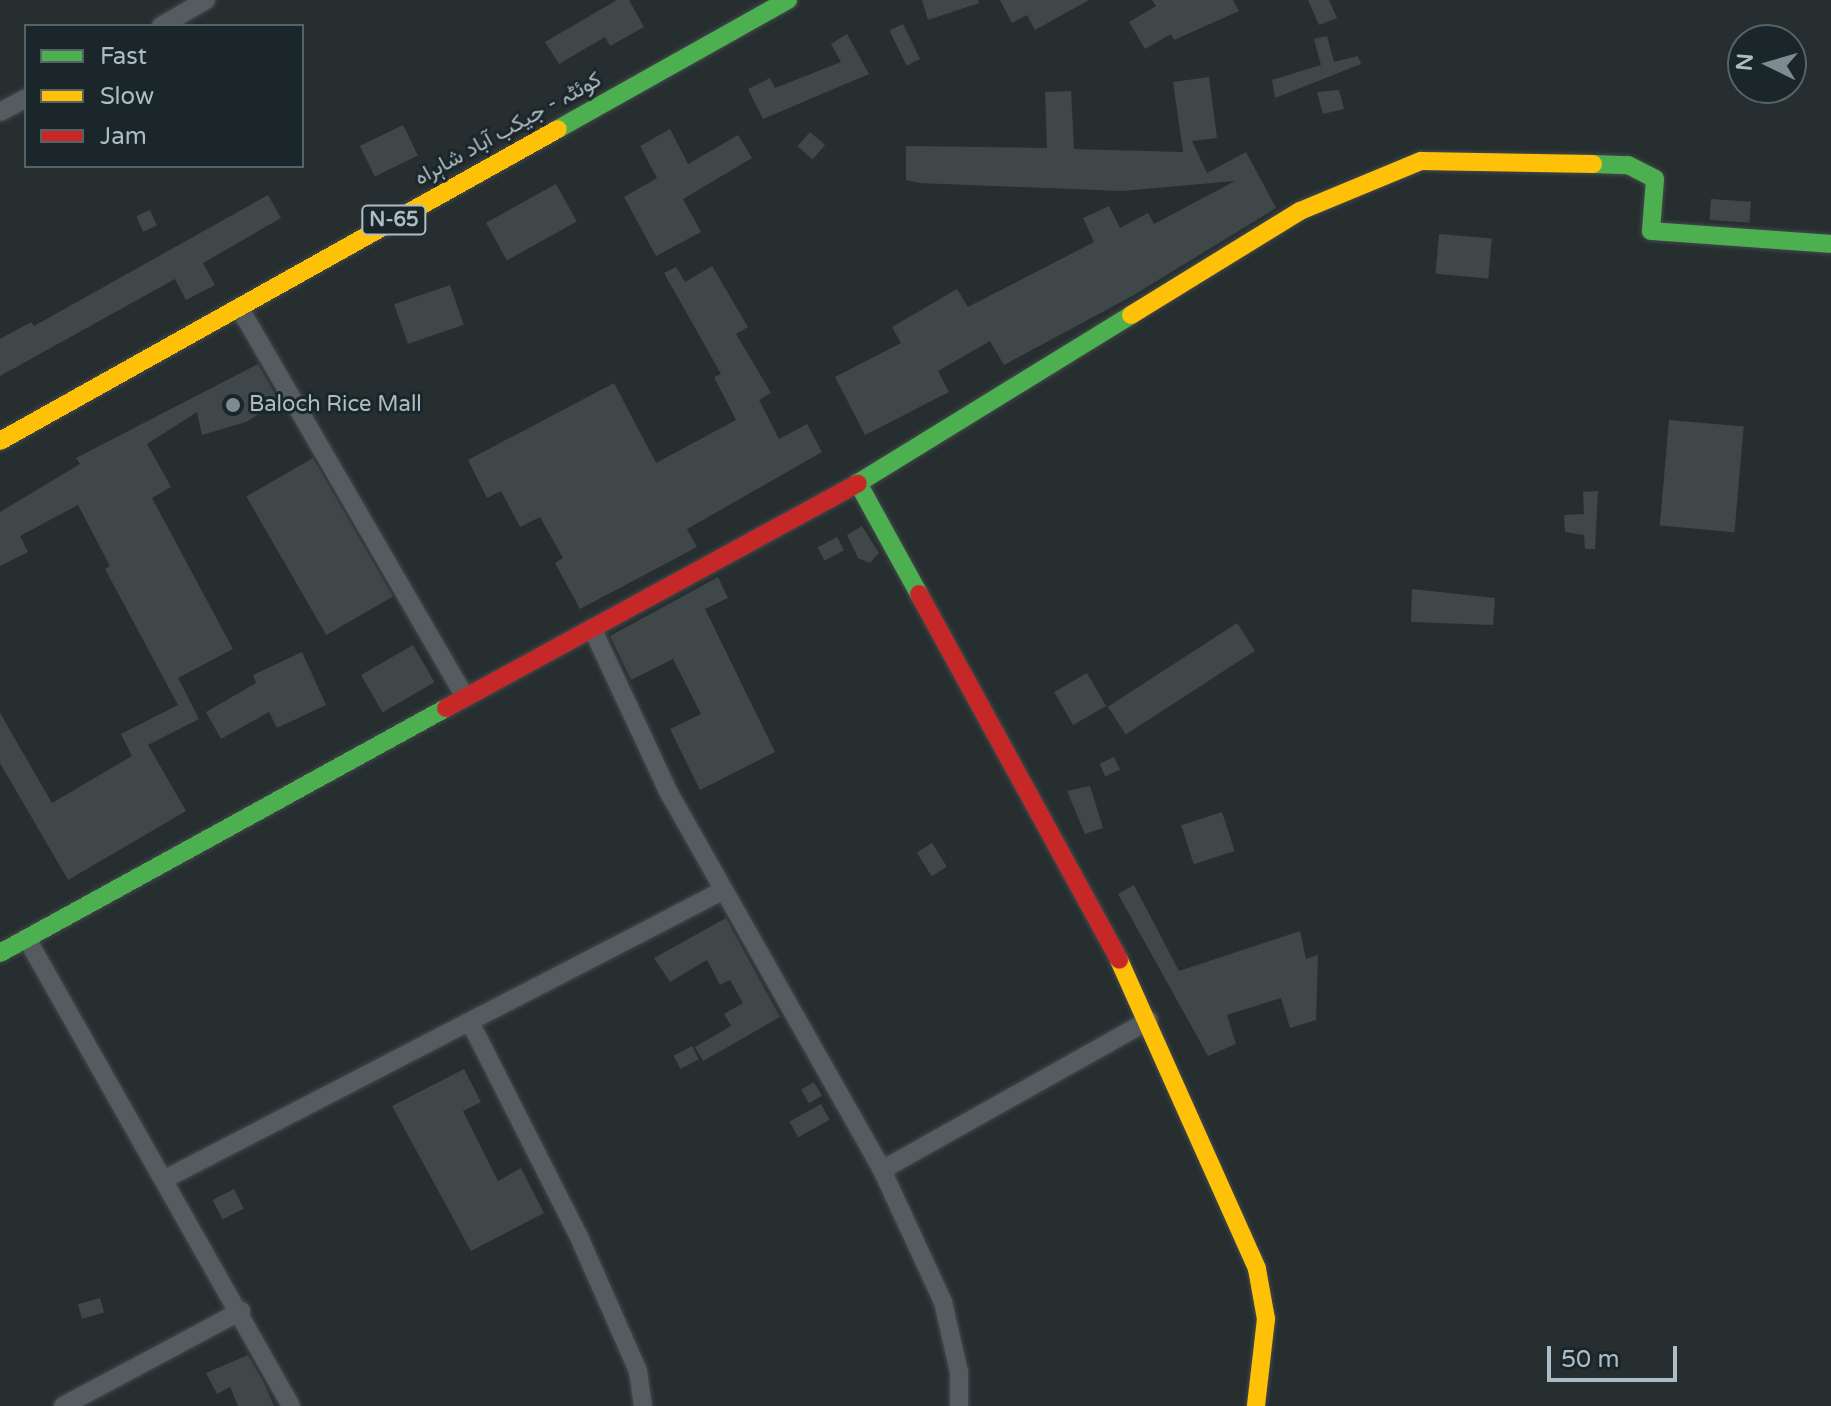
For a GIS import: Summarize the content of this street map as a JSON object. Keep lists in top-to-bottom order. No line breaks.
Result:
{"streets":{"main road":["کوئٹہ - جیکب آباد شاہراہ","N-65"]},"places":["Baloch Rice Mall"],"legend":["Fast","Slow","Jam"],"scale_bar":"50 m","north":"left"}
